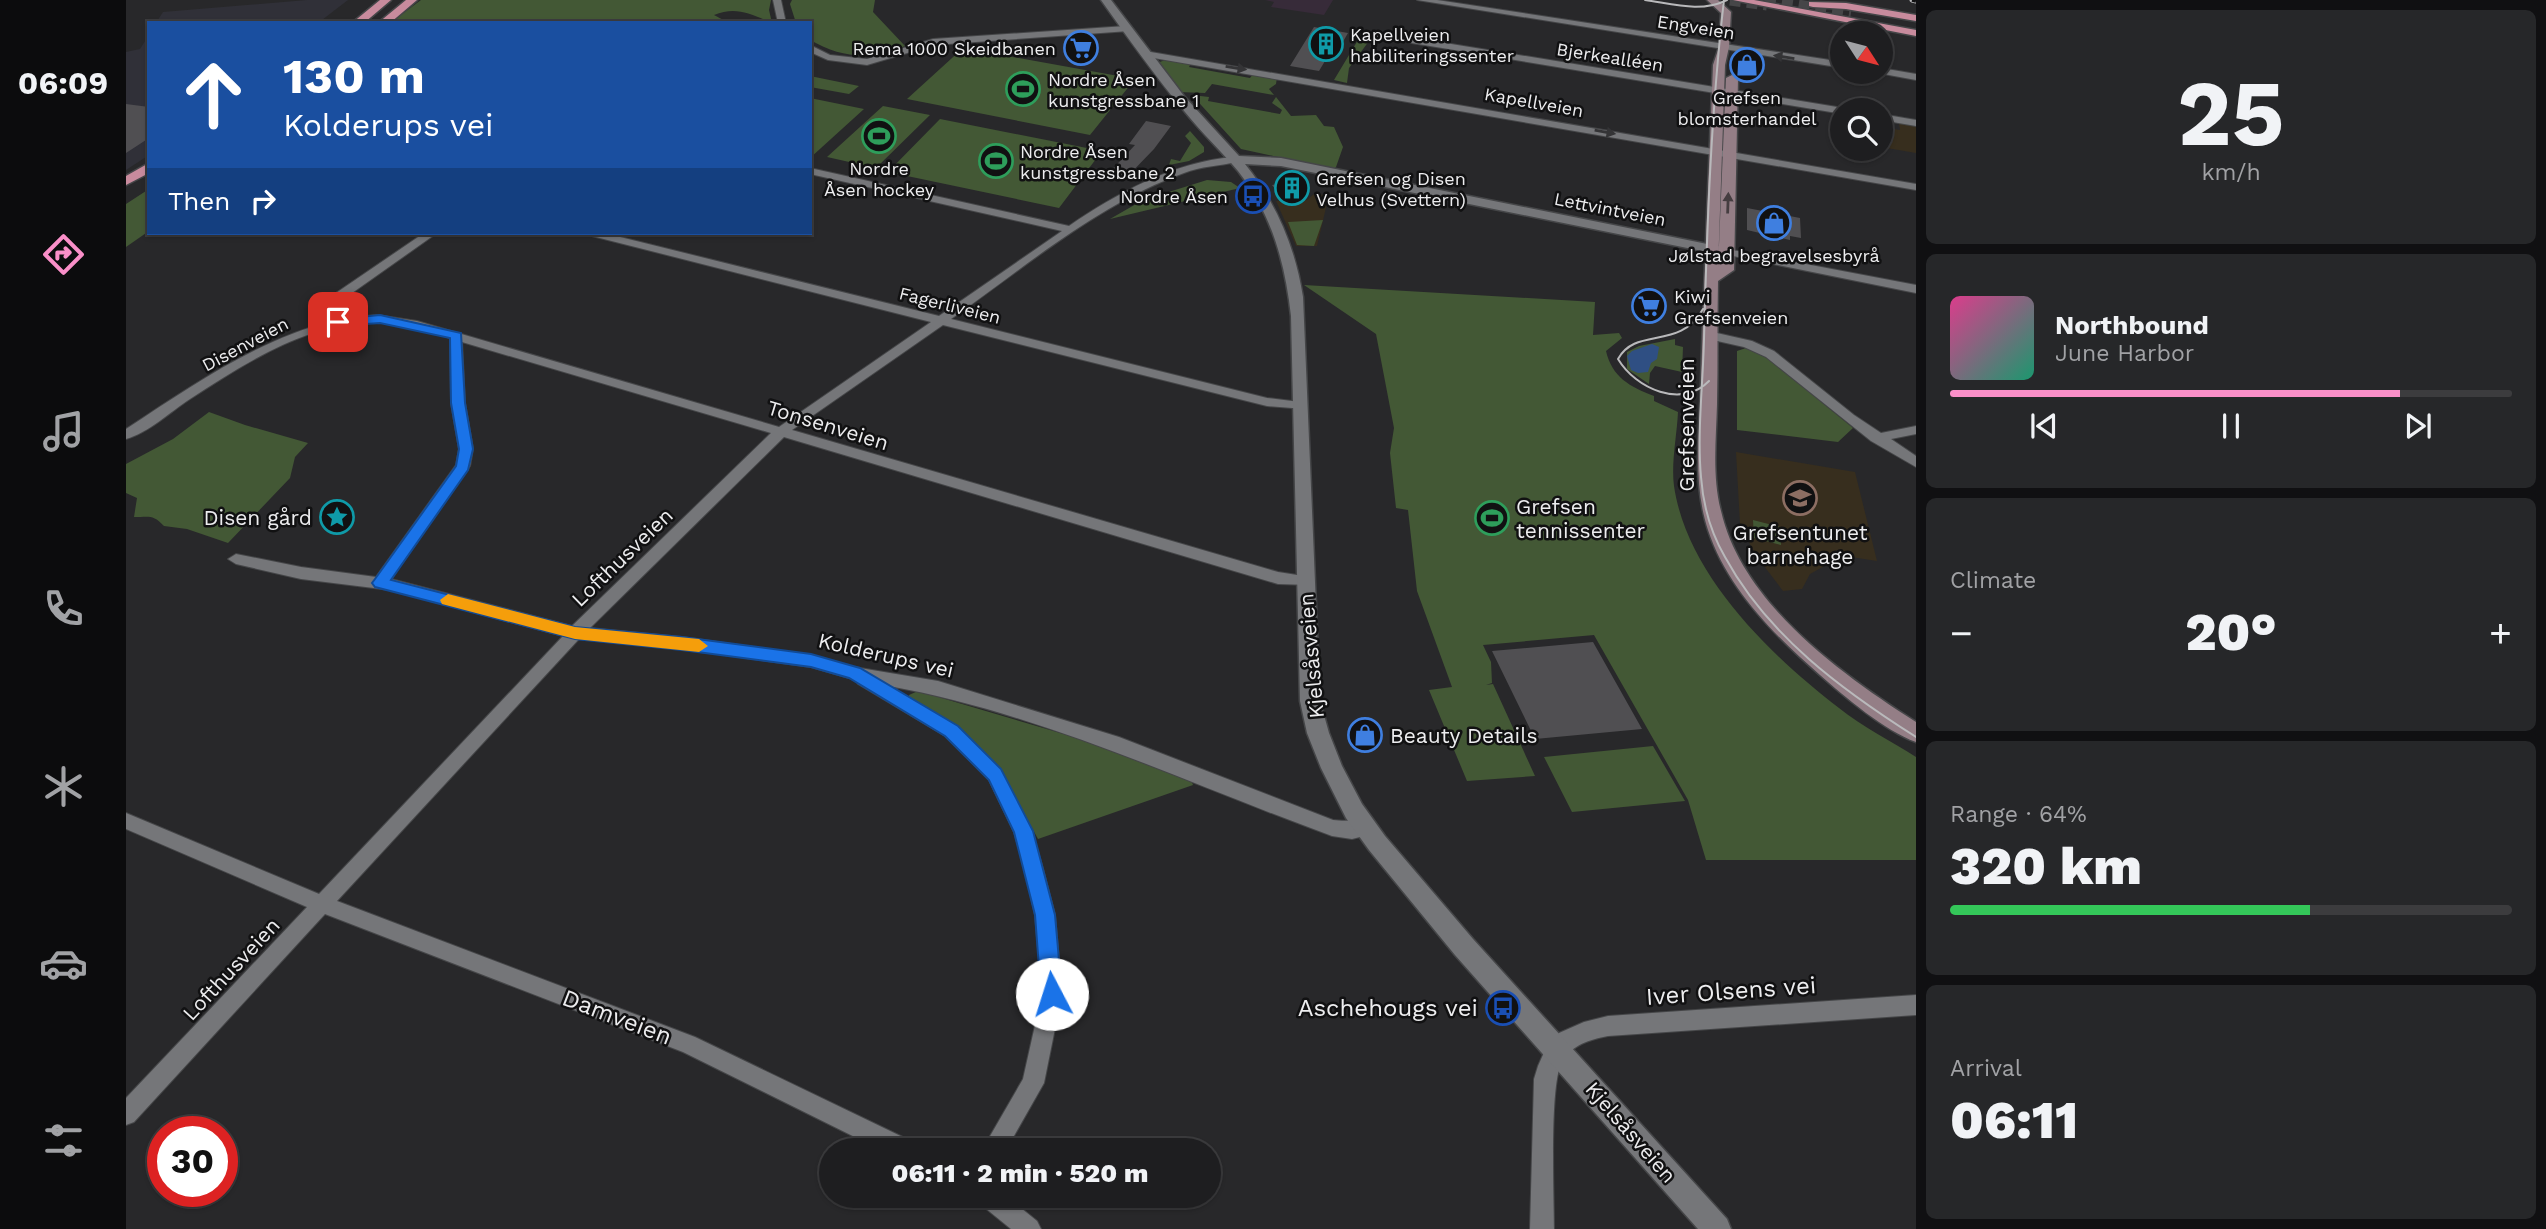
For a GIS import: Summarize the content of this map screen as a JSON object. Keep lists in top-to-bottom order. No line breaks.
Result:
{"streets":{"main road":["Grefsenveien"],"street":["Engveien","Bjerkealléen","Kapellveien","Lettvintveien","Fagerliveien","Disenveien","Tonsenveien","Lofthusveien","Kolderups vei","Kjelsåsveien","Iver Olsens vei","Damveien"]},"crossings":[["Engveien","Grefsenveien"],["Bjerkealléen","Grefsenveien"],["Kapellveien","Grefsenveien"],["Kapellveien","Kjelsåsveien"],["Lettvintveien","Grefsenveien"],["Lettvintveien","Lofthusveien"],["Lettvintveien","Kjelsåsveien"],["Fagerliveien","Lofthusveien"],["Fagerliveien","Kjelsåsveien"],["Disenveien","Tonsenveien"],["Tonsenveien","Lofthusveien"],["Tonsenveien","Kjelsåsveien"],["Lofthusveien","Kolderups vei"],["Lofthusveien","Kjelsåsveien"],["Lofthusveien","Damveien"],["Kolderups vei","Kjelsåsveien"],["Kjelsåsveien","Iver Olsens vei"]],"one_way":["Kapellveien"],"places":{"building":["Kapellveien habiliteringssenter","Grefsen og Disen Velhus (Svettern)"],"supermarket":["Rema 1000 Skeidbanen","Kiwi Grefsenveien"],"shop":["Grefsen blomsterhandel","Jølstad begravelsesbyrå","Beauty Details"],"sports":["Nordre Åsen kunstgressbane 1","Nordre Åsen hockey","Nordre Åsen kunstgressbane 2","Grefsen tennissenter"],"bus stop":["Nordre Åsen","Aschehougs vei"],"school or university":["Grefsentunet barnehage"],"place":["Disen gård"]},"north":"bottom right","page":{"tabs":"06:09","tile":[["25","km/h"],"Climate",["Range · 64%","320 km"],["Arrival","06:11"]],"turn":["130 m","Kolderups vei"],"then":"Then","song":["Northbound","June Harbor"],"heat":["−","20°","+"],"limit":"30","trip":"06:11 · 2 min · 520 m"}}
